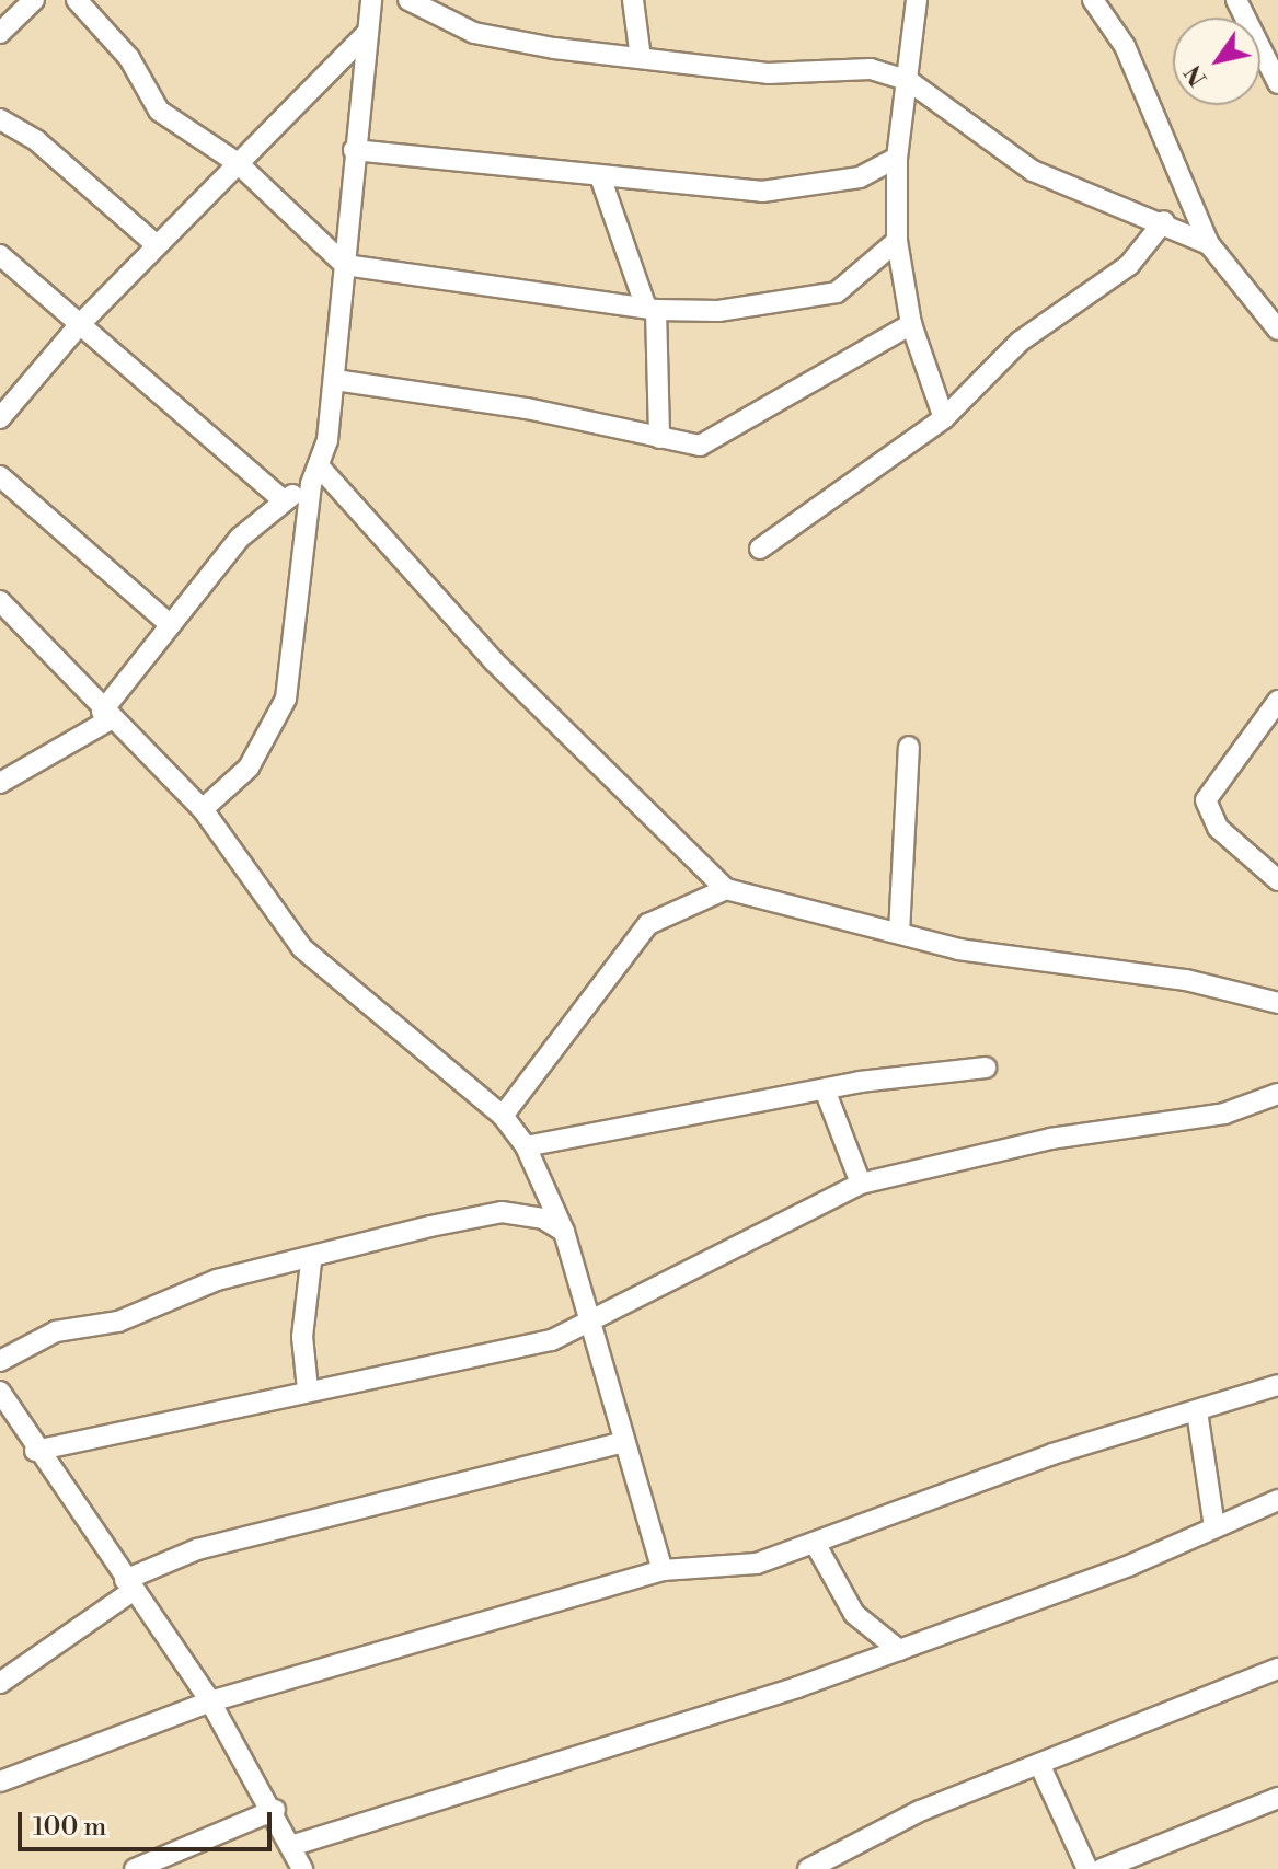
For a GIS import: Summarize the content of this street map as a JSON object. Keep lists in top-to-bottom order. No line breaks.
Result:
{"scale_bar":"100 m","north":"bottom left"}
